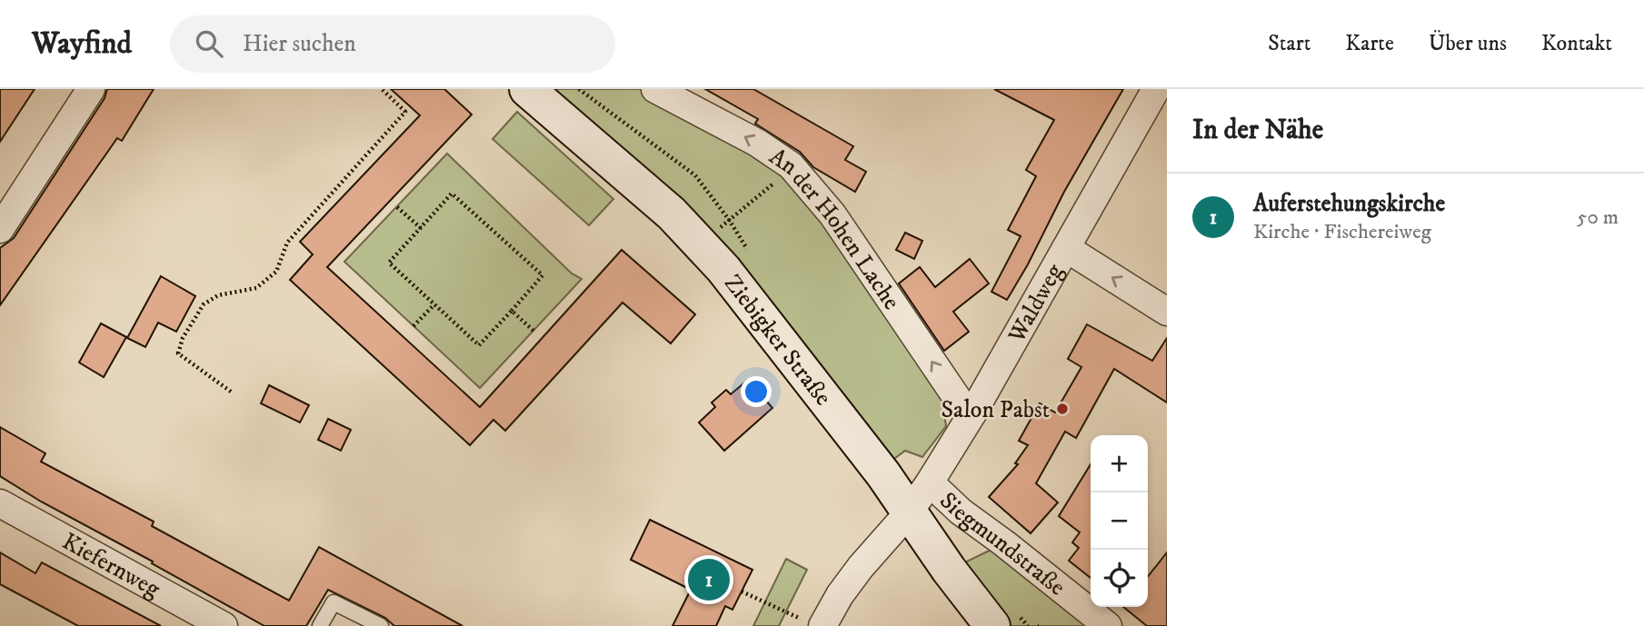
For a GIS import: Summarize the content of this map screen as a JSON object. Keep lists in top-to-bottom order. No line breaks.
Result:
{"streets":{"main road":["Ziebigker Straße"],"street":["An der Hohen Lache","Waldweg","Siegmundstraße","Kiefernweg"]},"crossings":[["An der Hohen Lache","Waldweg"],["Waldweg","Ziebigker Straße"],["Waldweg","Siegmundstraße"]],"one_way":["An der Hohen Lache"],"places":["Salon Pabst"],"page":{"header":"Wayfind","search":"Hier suchen","nav":["Start","Karte","Über uns","Kontakt"],"heading":"In der Nähe","list":[{"mark":"1","name":"Auferstehungskirche","note":"Kirche · Fischereiweg","value":"50 m"}],"map_buttons":["+","−"],"pins":"1"}}
